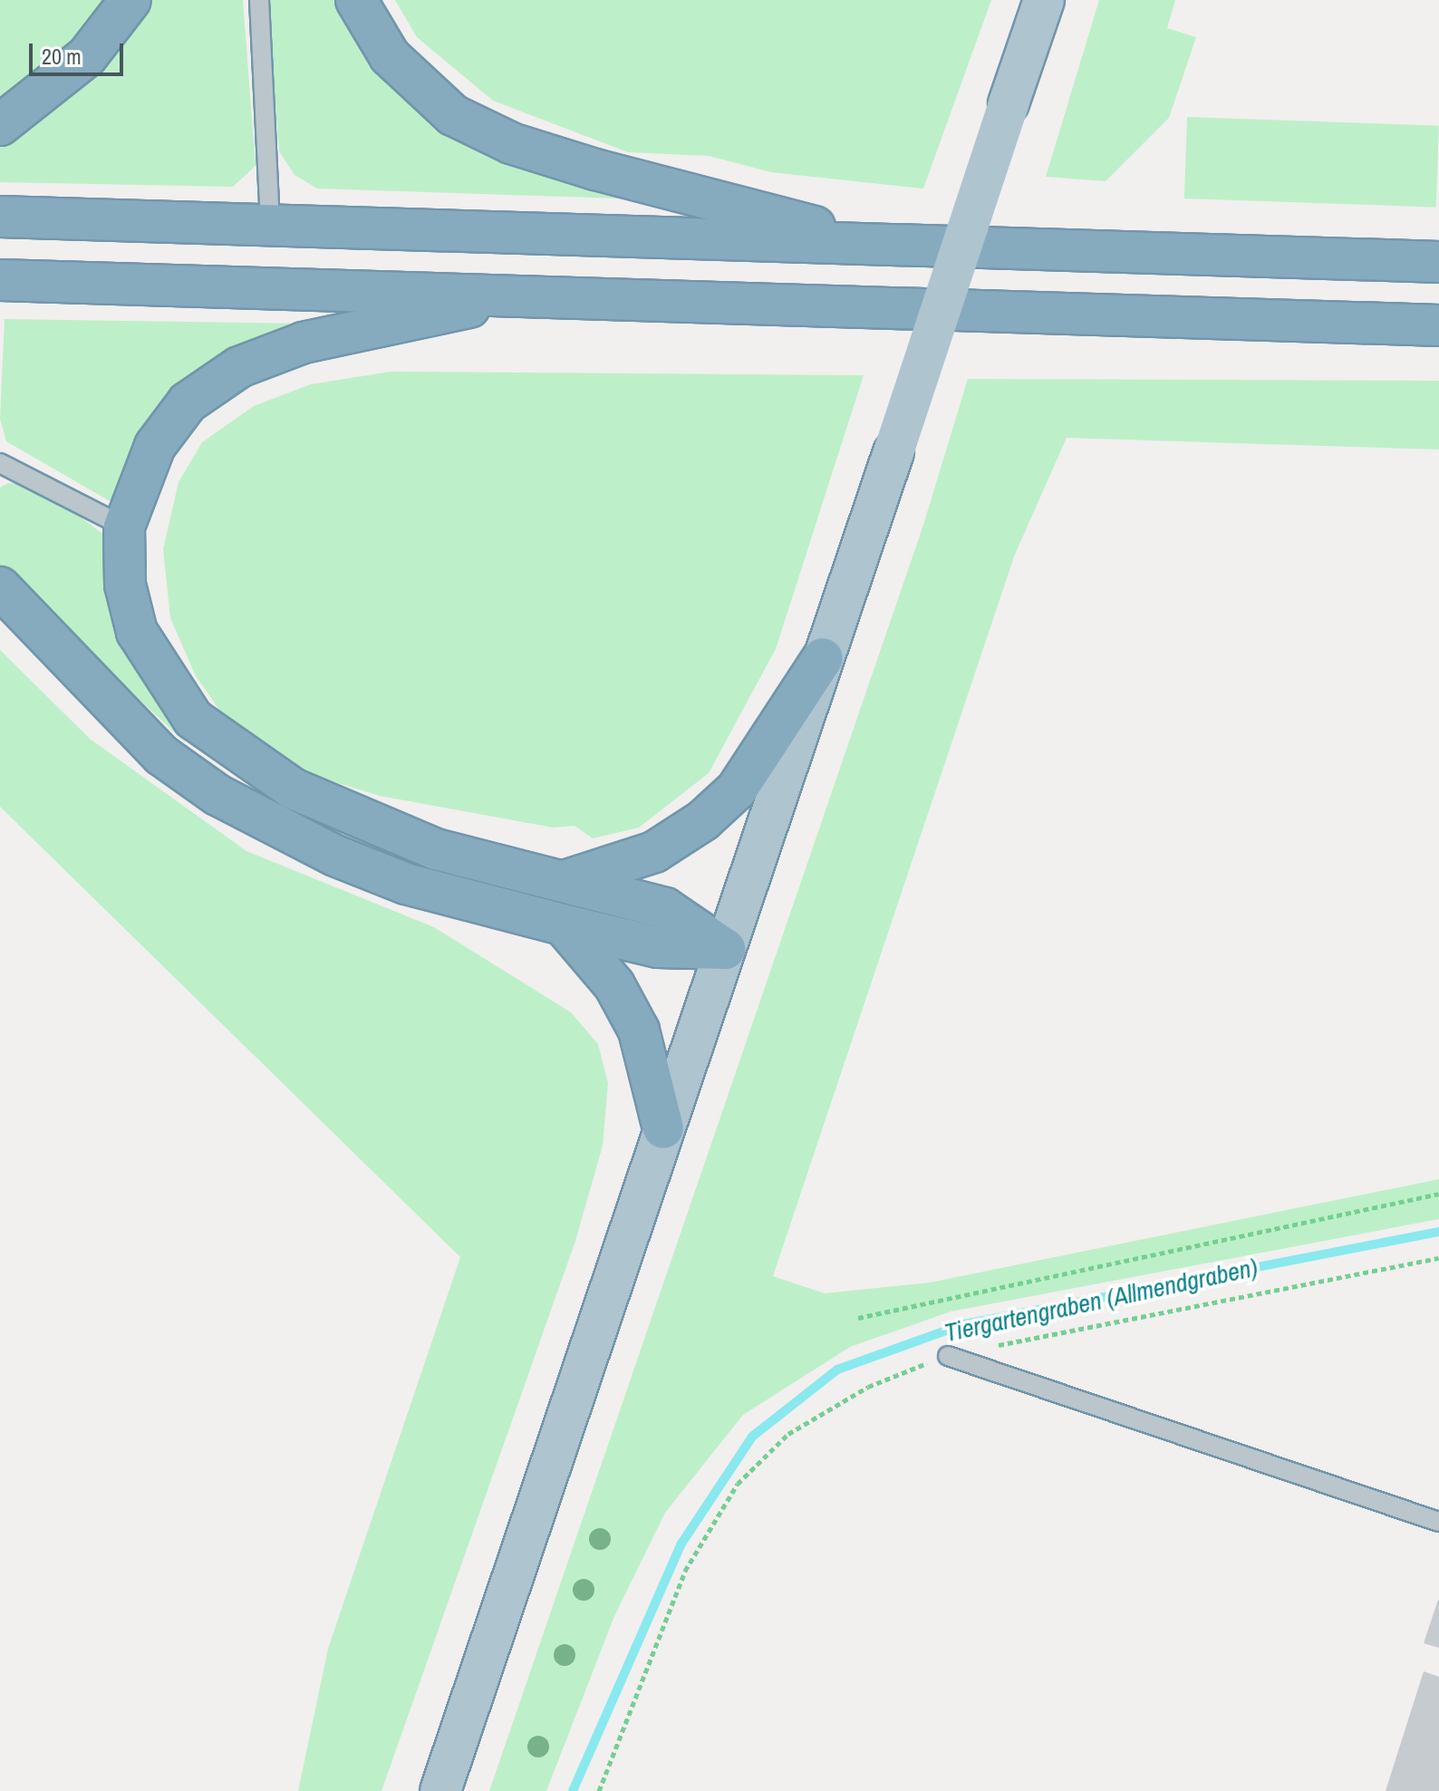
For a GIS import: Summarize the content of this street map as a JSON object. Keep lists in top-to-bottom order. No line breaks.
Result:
{"water":["Tiergartengraben (Allmendgraben)"],"scale_bar":"20 m"}
